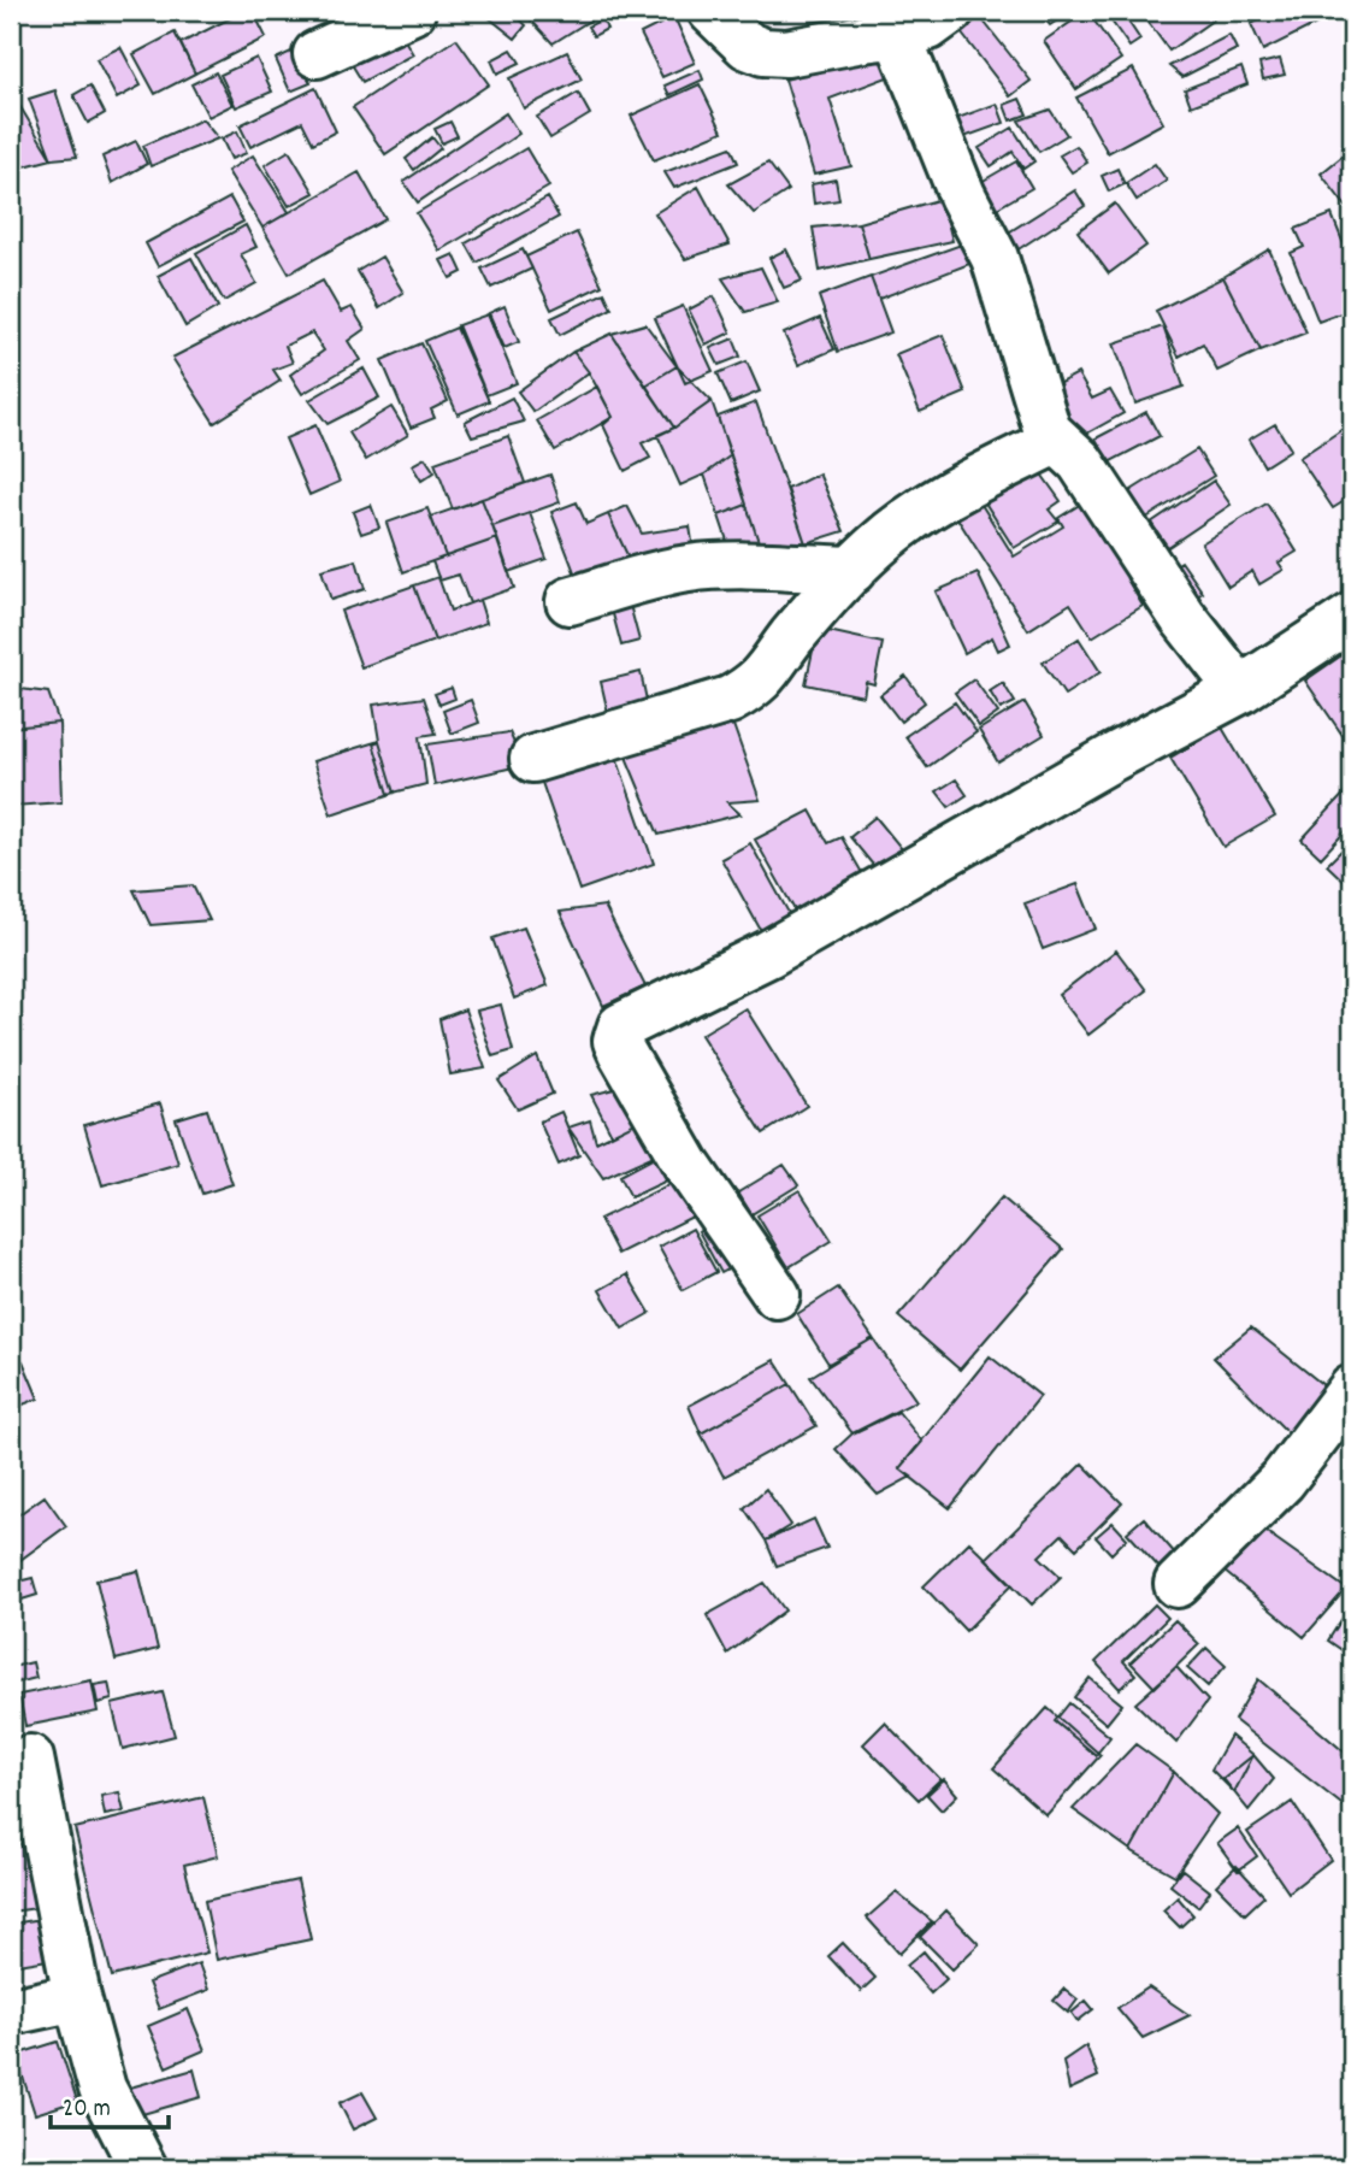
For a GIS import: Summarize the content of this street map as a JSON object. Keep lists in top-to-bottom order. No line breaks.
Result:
{"scale_bar":"20 m"}
